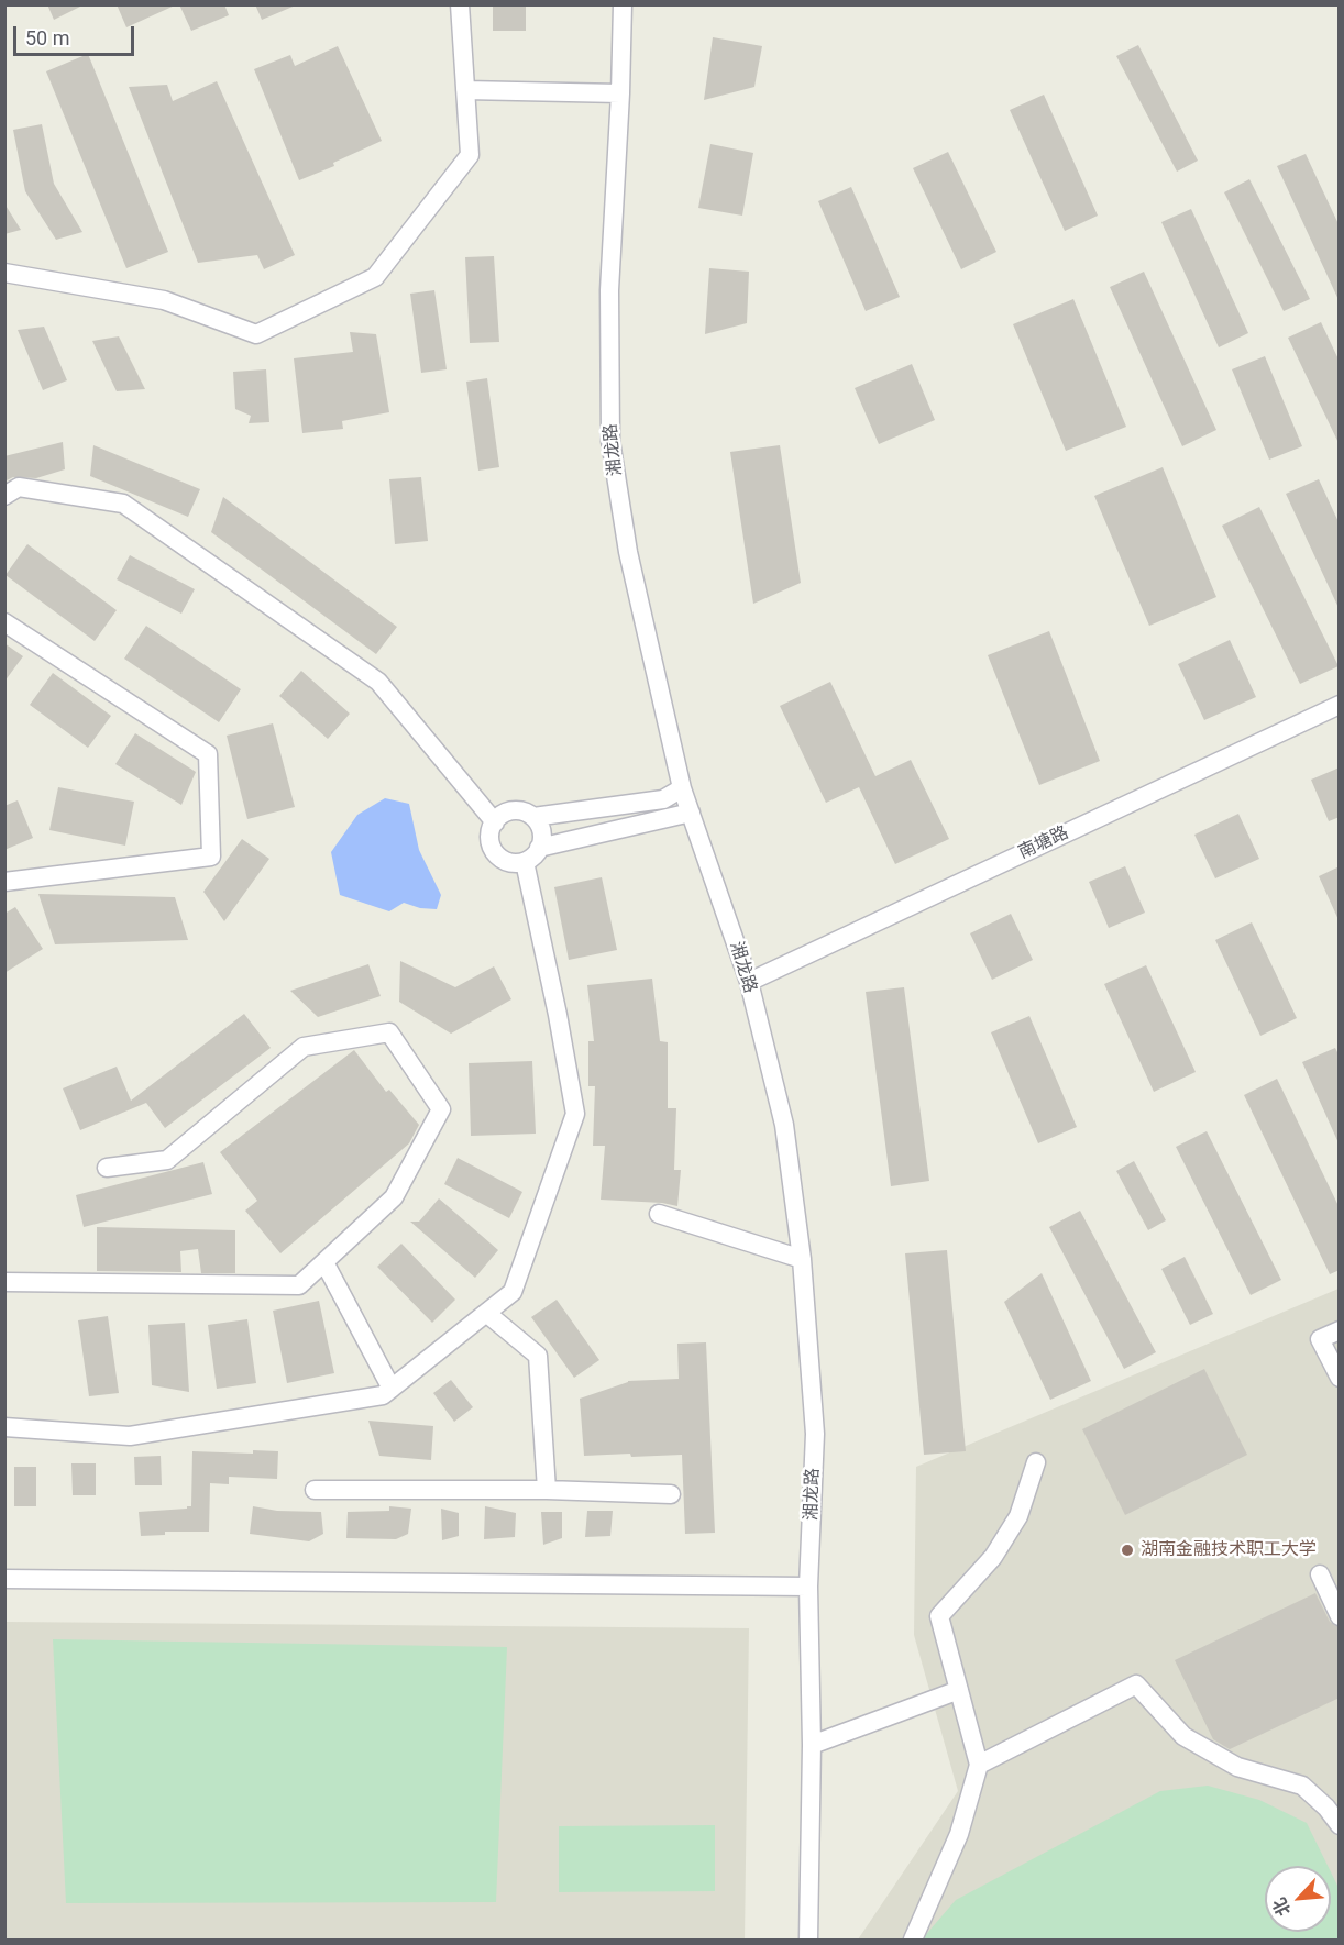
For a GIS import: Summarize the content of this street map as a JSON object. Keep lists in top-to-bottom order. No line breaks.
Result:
{"streets":{"street":["湘龙路","南塘路"]},"crossings":[["湘龙路","南塘路"]],"places":["湖南金融技术职工大学"],"scale_bar":"50 m","north":"bottom left"}
